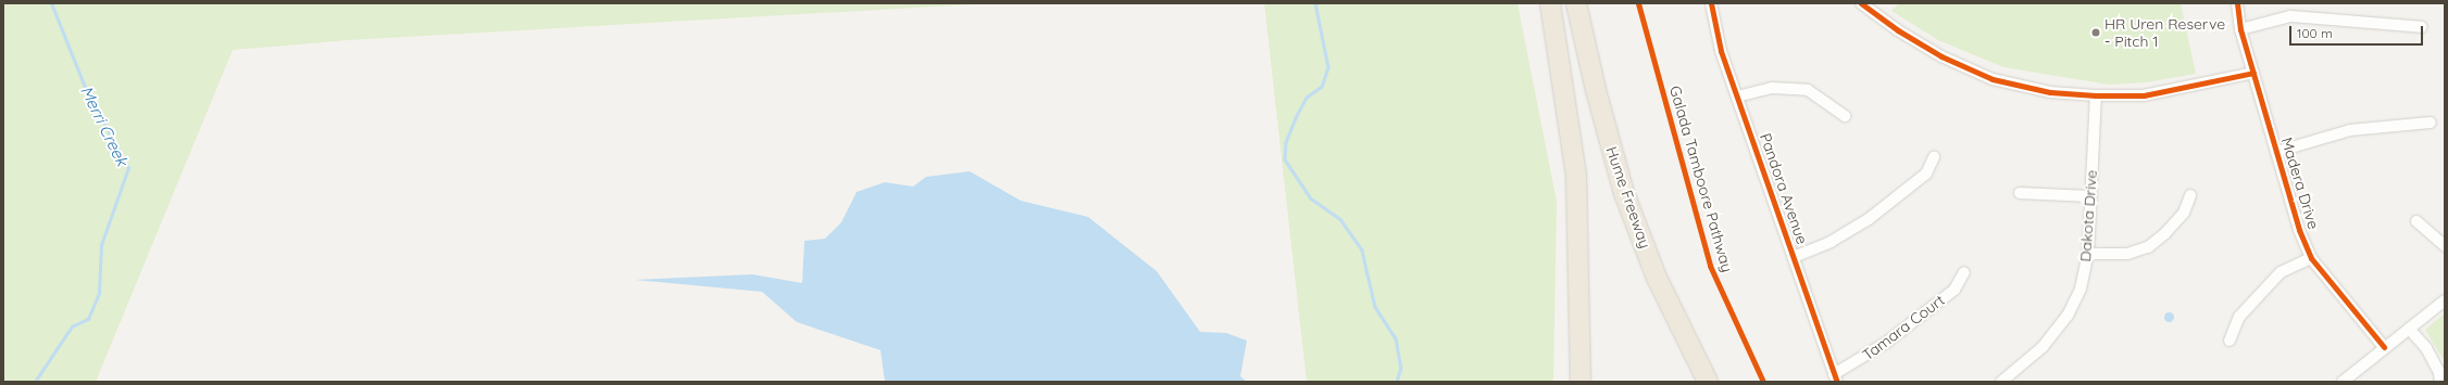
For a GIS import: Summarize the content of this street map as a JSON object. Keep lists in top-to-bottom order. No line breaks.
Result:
{"streets":{"highway":["Hume Freeway"],"street":["Madera Drive","Pandora Avenue","Dakota Drive","Tamara Court"],"cycle path":["Galada Tamboore Pathway"]},"crossings":[["Pandora Avenue","Tamara Court"]],"water":["Merri Creek"],"places":["HR Uren Reserve - Pitch 1"],"scale_bar":"100 m"}
